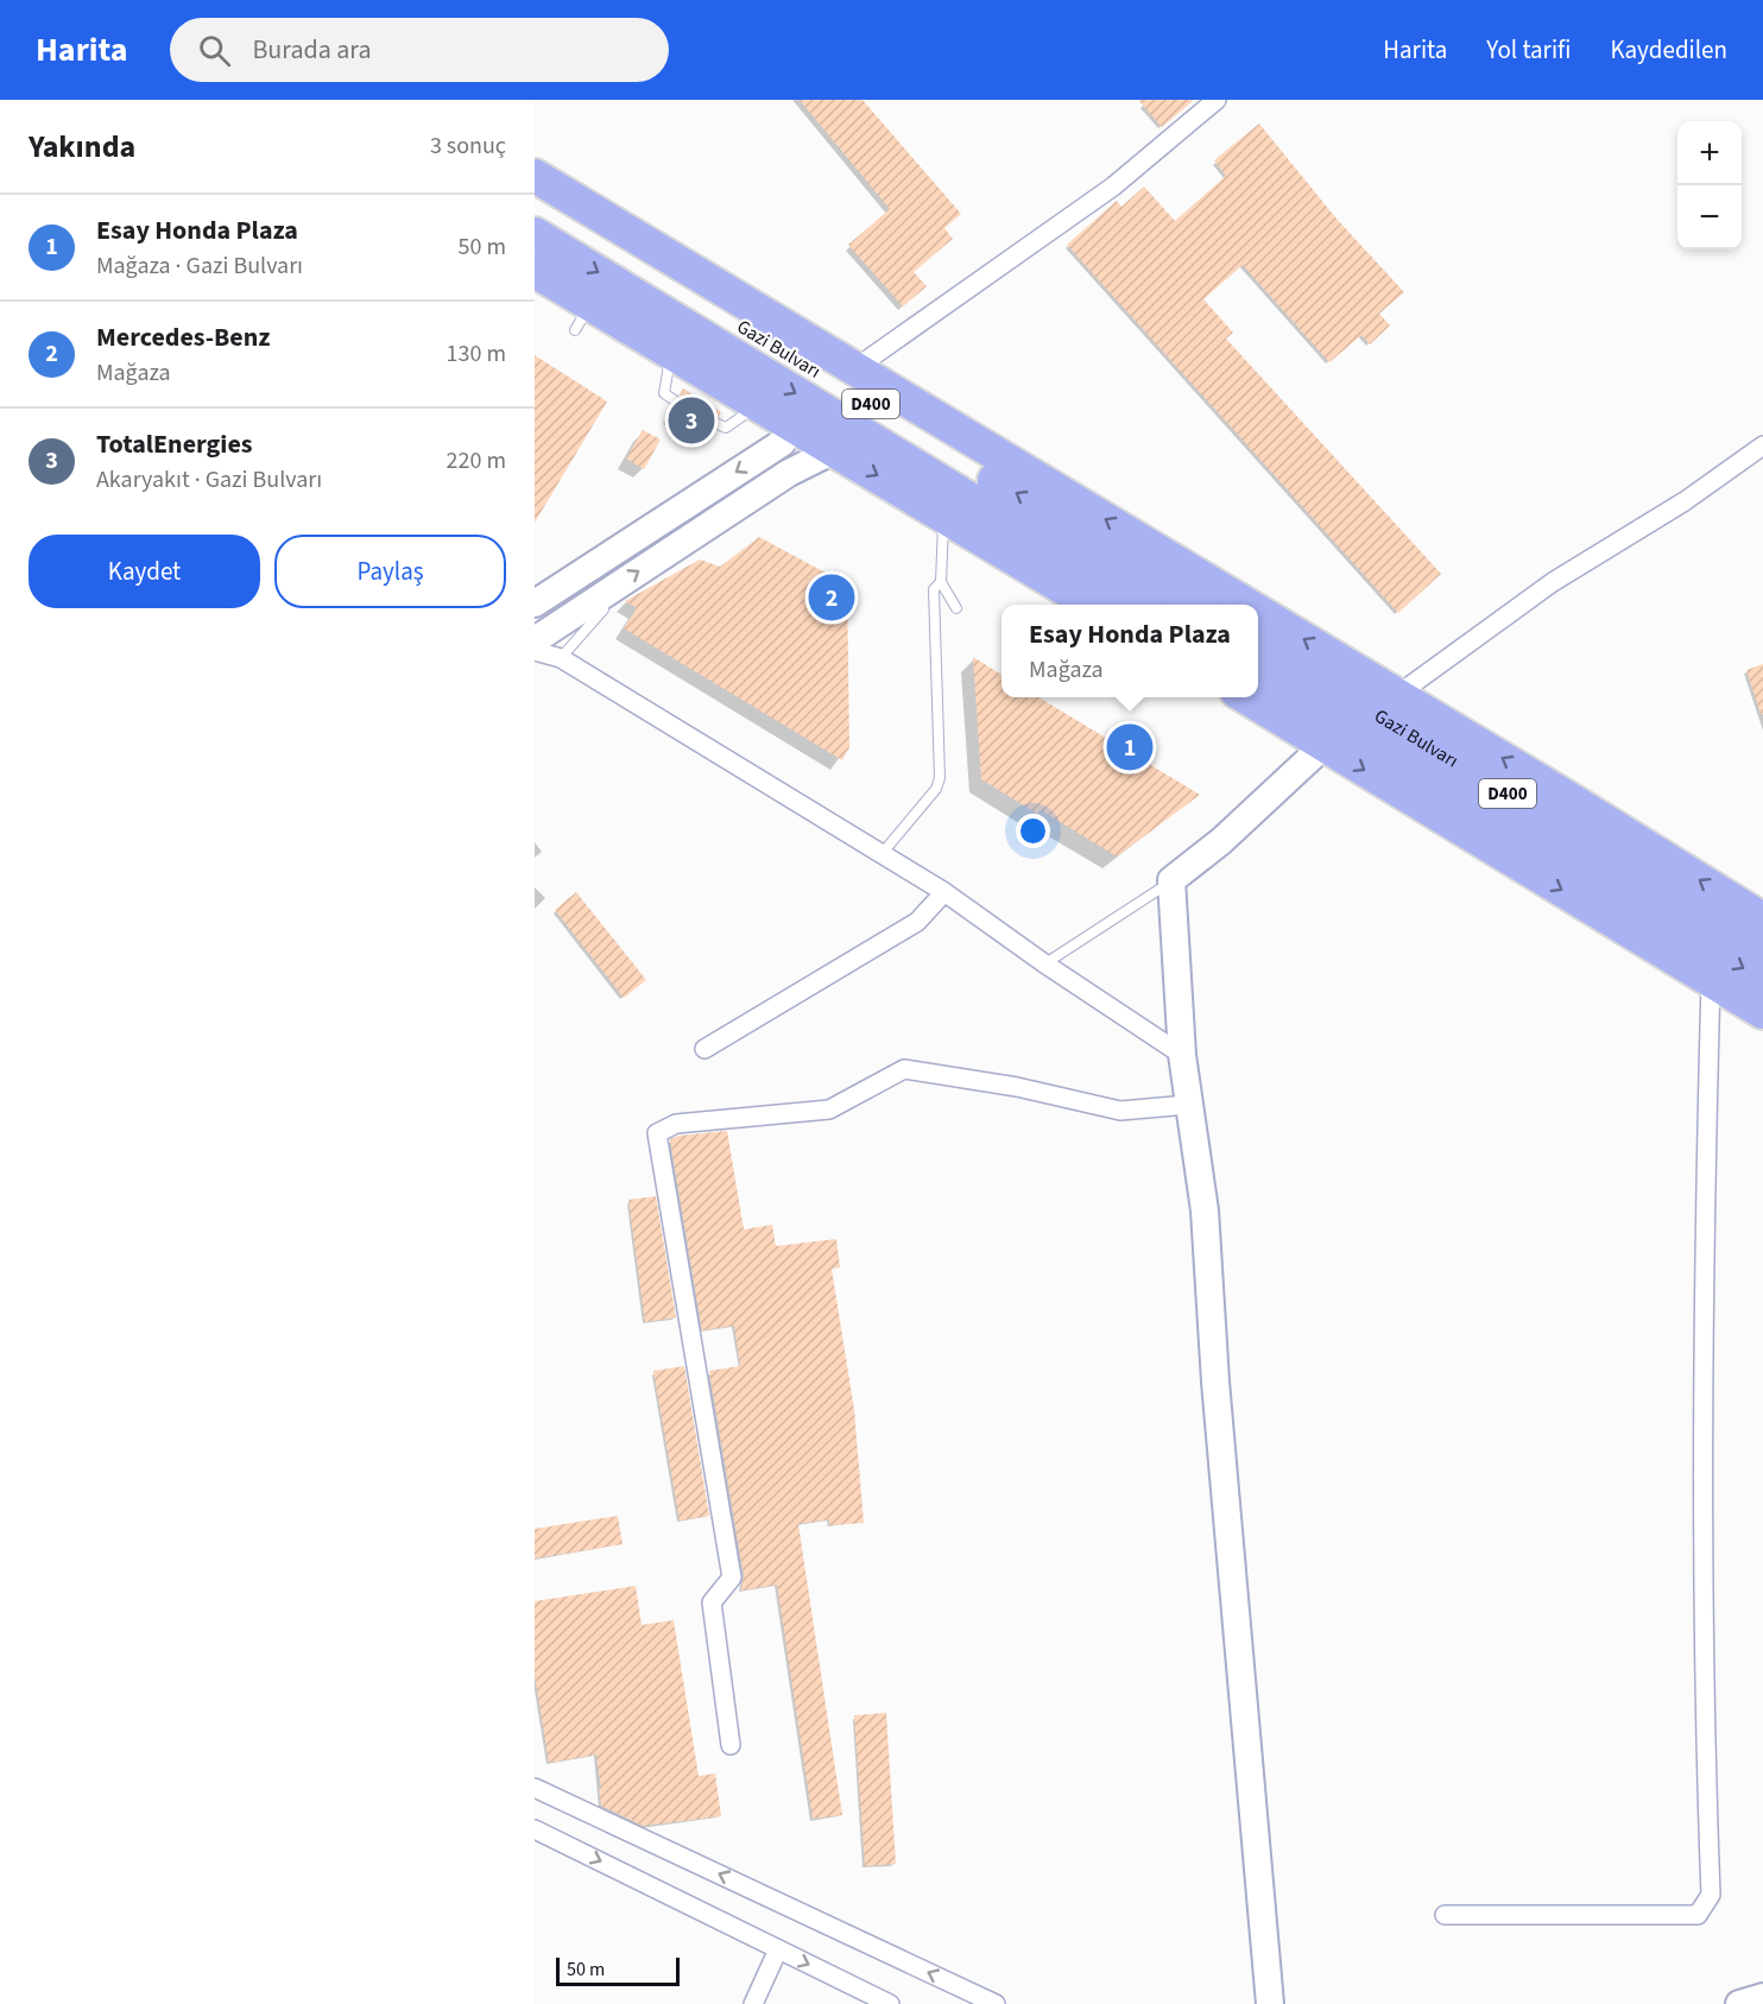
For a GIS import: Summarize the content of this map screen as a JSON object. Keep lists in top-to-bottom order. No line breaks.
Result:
{"streets":{"highway":["Gazi Bulvarı","D400"]},"scale_bar":"50 m","page":{"header":"Harita","search":"Burada ara","nav":["Harita","Yol tarifi","Kaydedilen"],"heading":["Yakında","3 sonuç"],"map_buttons":["+","−"],"list":[{"mark":"1","name":"Esay Honda Plaza","note":"Mağaza · Gazi Bulvarı","value":"50 m"},{"mark":"2","name":"Mercedes-Benz","note":"Mağaza","value":"130 m"},{"mark":"3","name":"TotalEnergies","note":"Akaryakıt · Gazi Bulvarı","value":"220 m"}],"pins":["3","2","1"],"buttons":["Kaydet","Paylaş"],"popup":["Esay Honda Plaza","Mağaza"],"scale":"50 m"}}
